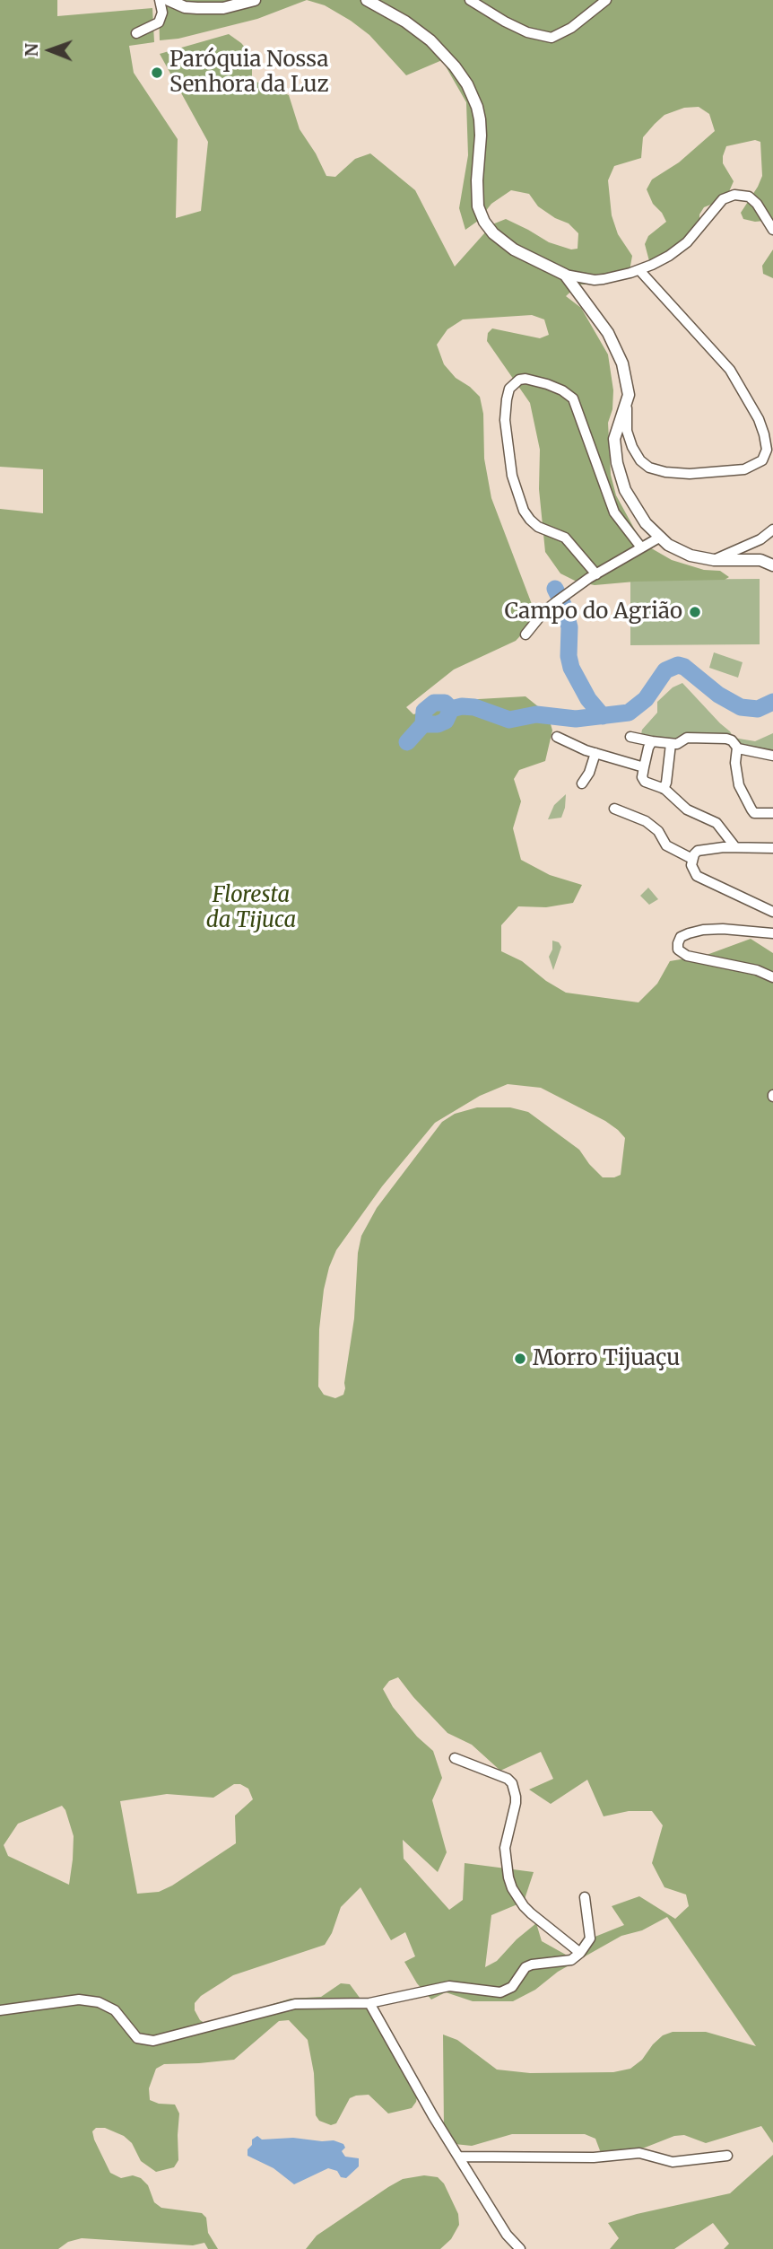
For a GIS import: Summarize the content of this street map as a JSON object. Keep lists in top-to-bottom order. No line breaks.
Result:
{"parks":["Floresta da Tijuca"],"places":["Paróquia Nossa Senhora da Luz","Campo do Agrião","Morro Tijuaçu"],"north":"left"}
